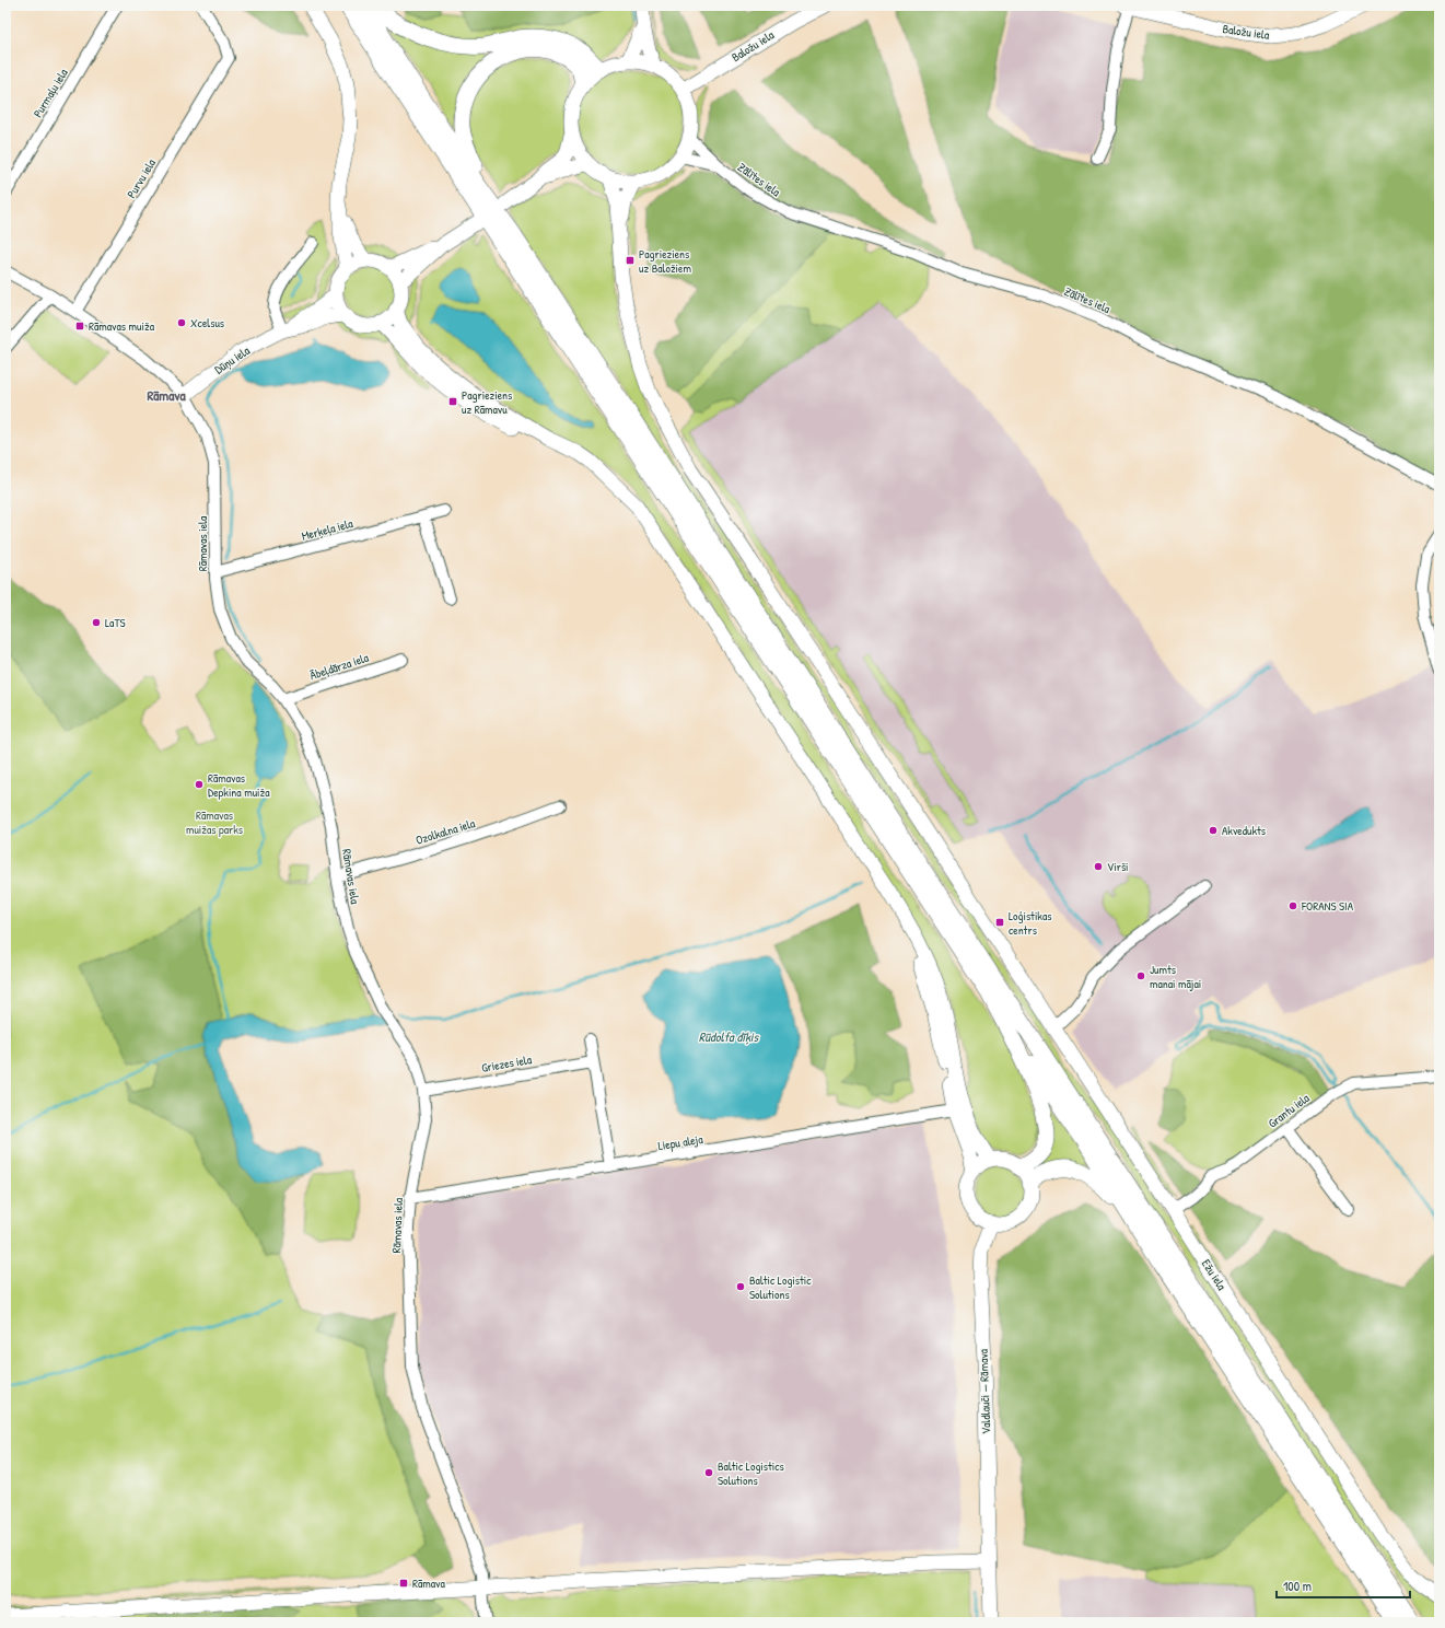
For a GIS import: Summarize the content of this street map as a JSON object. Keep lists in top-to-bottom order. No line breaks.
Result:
{"streets":{"main road":["Baložu iela","Dūņu iela","Ežu iela","Valdlauči — Rāmava"],"street":["Purmaļu iela","Purvu iela","Zālītes iela","Merķeļa iela","Rāmavas iela","Ābeļdārza iela","Ozolkalna iela","Griezes iela","Grantu iela","Liepu aleja"]},"crossings":[["Baložu iela","Zālītes iela"],["Purvu iela","Rāmavas iela"],["Dūņu iela","Rāmavas iela"],["Merķeļa iela","Rāmavas iela"],["Rāmavas iela","Ābeļdārza iela"],["Rāmavas iela","Ozolkalna iela"],["Rāmavas iela","Griezes iela"],["Rāmavas iela","Liepu aleja"],["Grantu iela","Ežu iela"]],"districts":["Rāmava"],"water":["Rūdolfa dīķis"],"parks":["Rāmavas muižas parks"],"places":{"transit":["Pagrieziens uz Baložiem","Rāmavas muiža","Pagrieziens uz Rāmavu","Loģistikas centrs","Rāmava"],"other":["Xcelsus","LaTS","Rāmavas Depkina muiža","Akvedukts","Virši","FORANS SIA","Jumts manai mājai","Baltic Logistic Solutions","Baltic Logistics Solutions"]},"scale_bar":"100 m"}
